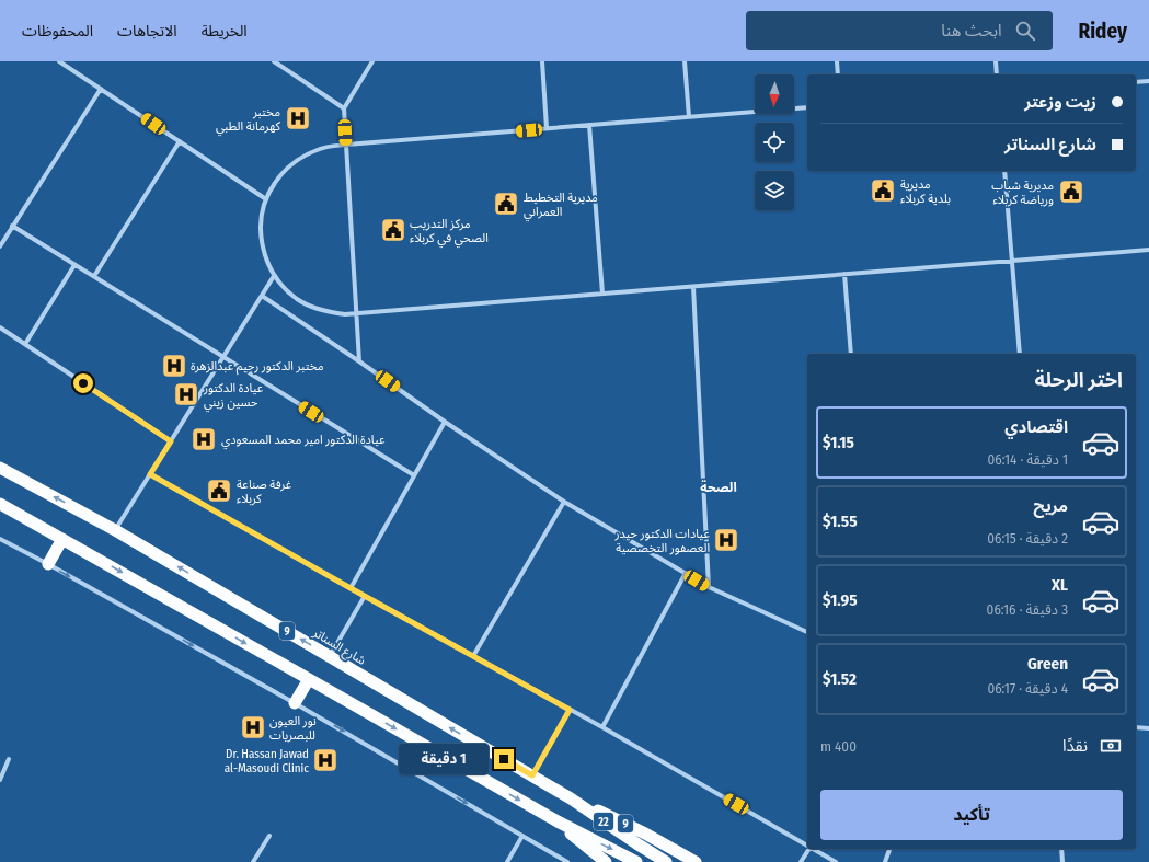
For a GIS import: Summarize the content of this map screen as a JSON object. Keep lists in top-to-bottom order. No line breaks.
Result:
{"streets":{"highway":["9","شارع السناتر","22"]},"crossings":[["9","شارع السناتر"]],"districts":["الصحة"],"places":{"hospital":["مختبر كهرمانة الطبي","مختبر الدكتور رحيم عبدالزهرة","عيادة الدكتور حسين زيني","عيادة الدكتور امير محمد المسعودي","عيادات الدكتور حيدر العصفور التخصصية","نور العيون للبصريات","Dr. Hassan Jawad al-Masoudi Clinic"],"public building":["مديرية بلدية كربلاء","مديرية شباب ورياضة كربلاء","مديرية التخطيط العمراني","مركز التدريب الصحي في كربلاء","غرفة صناعة كربلاء"]},"north":"bottom","page":{"header":"Ridey","search":"ابحث هنا","nav":["الخريطة","الاتجاهات","المحفوظات"],"banner":["زيت وزعتر","شارع السناتر"],"heading":"اختر الرحلة","list":[{"name":"اقتصادي","note":"1 دقيقة · 06:14","value":"$1.15"},{"name":"مريح","note":"2 دقيقة · 06:15","value":"$1.55"},{"name":"XL","note":"3 دقيقة · 06:16","value":"$1.95"},{"name":"Green","note":"4 دقيقة · 06:17","value":"$1.52"}],"pay":["نقدًا","400 m"],"bubble":"1 دقيقة","buttons":"تأكيد"}}
